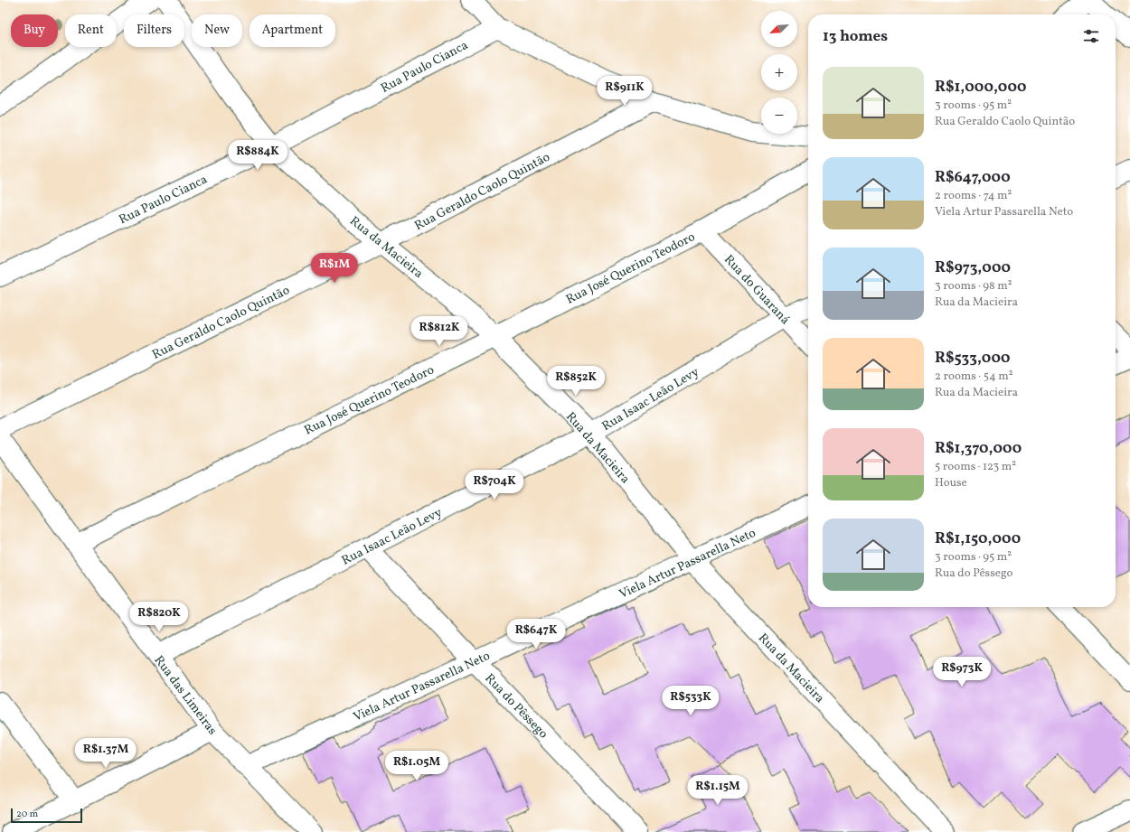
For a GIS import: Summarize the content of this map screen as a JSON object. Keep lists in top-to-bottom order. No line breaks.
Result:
{"streets":{"street":["Rua Paulo Cianca","Rua Geraldo Caolo Quintão","Rua da Macieira","Rua José Querino Teodoro","Rua do Guaraná","Rua Isaac Leão Levy","Viela Artur Passarella Neto","Rua das Limeiras","Rua do Pêssego"]},"crossings":[["Rua Paulo Cianca","Rua da Macieira"],["Rua Geraldo Caolo Quintão","Rua da Macieira"],["Rua da Macieira","Rua José Querino Teodoro"],["Rua da Macieira","Rua Isaac Leão Levy"],["Rua da Macieira","Viela Artur Passarella Neto"],["Rua José Querino Teodoro","Rua do Guaraná"],["Rua José Querino Teodoro","Rua das Limeiras"],["Rua do Guaraná","Rua Isaac Leão Levy"],["Rua Isaac Leão Levy","Rua das Limeiras"],["Rua Isaac Leão Levy","Rua do Pêssego"],["Viela Artur Passarella Neto","Rua das Limeiras"],["Viela Artur Passarella Neto","Rua do Pêssego"]],"scale_bar":"20 m","north":"bottom left","page":{"map_buttons":["+","−"],"chip":["Buy","Rent","Filters","New","Apartment"],"heading":"13 homes","list":[{"name":"R$1,000,000","note":"3 rooms · 95 m² · Rua Geraldo Caolo Quintão"},{"name":"R$647,000","note":"2 rooms · 74 m² · Viela Artur Passarella Neto"},{"name":"R$973,000","note":"3 rooms · 98 m² · Rua da Macieira"},{"name":"R$533,000","note":"2 rooms · 54 m² · Rua da Macieira"},{"name":"R$1,370,000","note":"5 rooms · 123 m² · House"},{"name":"R$1,150,000","note":"3 rooms · 95 m² · Rua do Pêssego"}],"price":["R$911K","R$884K","R$1M","R$812K","R$852K","R$704K","R$820K","R$647K","R$973K","R$533K","R$1.37M","R$1.05M","R$1.15M"],"scale":"20 m"}}
